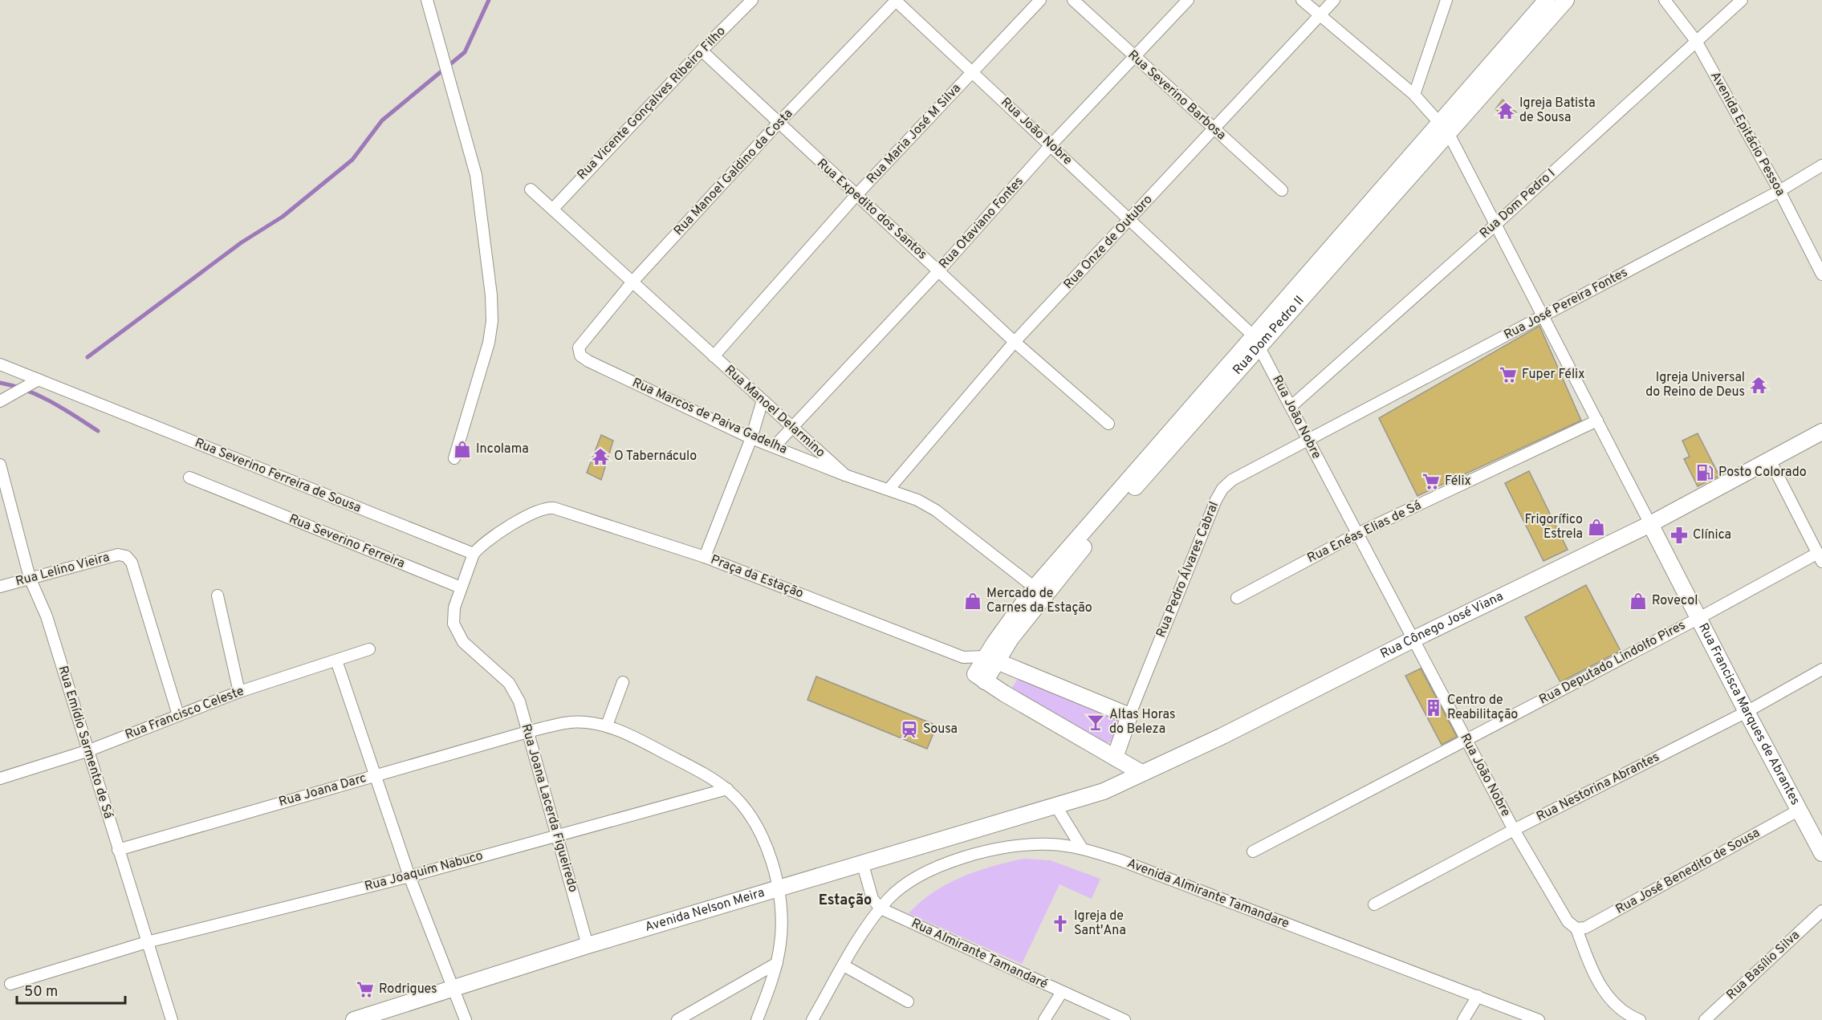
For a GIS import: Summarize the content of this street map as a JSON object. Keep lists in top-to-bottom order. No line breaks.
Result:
{"streets":{"street":["Rua Severino Barbosa","Rua Vicente Gonçalves Ribeiro Filho","Rua João Nobre","Rua Maria José M Silva","Avenida Epitácio Pessoa","Rua Manoel Galdino da Costa","Rua Dom Pedro I","Rua Expedito dos Santos","Rua Otaviano Fontes","Rua Onze de Outubro","Rua José Pereira Fontes","Rua Dom Pedro II","Rua Manoel Delarmino","Rua Marcos de Paiva Gadelha","Rua Severino Ferreira de Sousa","Rua Enéas Elias de Sá","Rua Severino Ferreira","Rua Lelino Vieira","Rua Pedro Álvares Cabral","Praça da Estação","Rua Cônego José Viana","Rua Deputado Lindolfo Pires","Rua Francisco Celeste","Rua Francisca Marques de Abrantes","Rua Emídio Sarmento de Sá","Rua Nestorina Abrantes","Rua Joana Darc","Rua Joana Lacerda Figueiredo","Rua Joaquim Nabuco","Rua José Benedito de Sousa","Avenida Almirante Tamandare","Avenida Nelson Meira","Rua Almirante Tamandaré","Rua Basílio Silva"]},"crossings":[["Rua Severino Barbosa","Rua Otaviano Fontes"],["Rua Severino Barbosa","Rua Onze de Outubro"],["Rua Vicente Gonçalves Ribeiro Filho","Rua Expedito dos Santos"],["Rua Vicente Gonçalves Ribeiro Filho","Rua Manoel Delarmino"],["Rua João Nobre","Rua Maria José M Silva"],["Rua João Nobre","Rua Manoel Galdino da Costa"],["Rua João Nobre","Rua Dom Pedro I"],["Rua João Nobre","Rua Otaviano Fontes"],["Rua João Nobre","Rua Onze de Outubro"],["Rua João Nobre","Rua José Pereira Fontes"],["Rua João Nobre","Rua Dom Pedro II"],["Rua João Nobre","Rua Enéas Elias de Sá"],["Rua João Nobre","Rua Pedro Álvares Cabral"],["Rua João Nobre","Rua Cônego José Viana"],["Rua João Nobre","Rua Deputado Lindolfo Pires"],["Rua João Nobre","Rua Nestorina Abrantes"],["Rua João Nobre","Rua José Benedito de Sousa"],["Rua Maria José M Silva","Rua Expedito dos Santos"],["Rua Maria José M Silva","Rua Manoel Delarmino"],["Avenida Epitácio Pessoa","Rua Dom Pedro I"],["Avenida Epitácio Pessoa","Rua José Pereira Fontes"],["Rua Manoel Galdino da Costa","Rua Expedito dos Santos"],["Rua Manoel Galdino da Costa","Rua Manoel Delarmino"],["Rua Manoel Galdino da Costa","Rua Marcos de Paiva Gadelha"],["Rua Expedito dos Santos","Rua Otaviano Fontes"],["Rua Expedito dos Santos","Rua Onze de Outubro"],["Rua Otaviano Fontes","Rua Manoel Delarmino"],["Rua Otaviano Fontes","Rua Marcos de Paiva Gadelha"],["Rua Onze de Outubro","Rua Manoel Delarmino"],["Rua José Pereira Fontes","Rua Pedro Álvares Cabral"],["Rua Dom Pedro II","Rua Manoel Delarmino"],["Rua Dom Pedro II","Praça da Estação"],["Rua Manoel Delarmino","Rua Marcos de Paiva Gadelha"],["Rua Severino Ferreira de Sousa","Praça da Estação"],["Rua Severino Ferreira","Rua Joana Lacerda Figueiredo"],["Rua Lelino Vieira","Rua Francisco Celeste"],["Rua Lelino Vieira","Rua Emídio Sarmento de Sá"],["Rua Cônego José Viana","Rua Francisca Marques de Abrantes"],["Rua Cônego José Viana","Avenida Nelson Meira"],["Rua Deputado Lindolfo Pires","Rua Francisca Marques de Abrantes"],["Rua Francisco Celeste","Rua Emídio Sarmento de Sá"],["Rua Francisca Marques de Abrantes","Rua Nestorina Abrantes"],["Rua Francisca Marques de Abrantes","Rua José Benedito de Sousa"],["Rua Emídio Sarmento de Sá","Rua Joana Darc"],["Rua Emídio Sarmento de Sá","Rua Joaquim Nabuco"],["Rua Joana Darc","Rua Joana Lacerda Figueiredo"],["Rua Joana Darc","Rua Joaquim Nabuco"],["Rua Joana Lacerda Figueiredo","Rua Joaquim Nabuco"],["Rua Joana Lacerda Figueiredo","Avenida Nelson Meira"],["Avenida Almirante Tamandare","Rua Almirante Tamandaré"]],"districts":["Estação"],"places":{"temple":["Igreja Batista de Sousa","Igreja Universal do Reino de Deus","O Tabernáculo"],"supermarket":["Fuper Félix","Félix","Rodrigues"],"shop":["Incolama","Frigorífico Estrela","Mercado de Carnes da Estação","Rovecol"],"fuel station":["Posto Colorado"],"pharmacy":["Clínica"],"building":["Centro de Reabilitação"],"bar":["Altas Horas do Beleza"],"station":["Sousa"],"church":["Igreja de Sant'Ana"]},"scale_bar":"50 m"}
